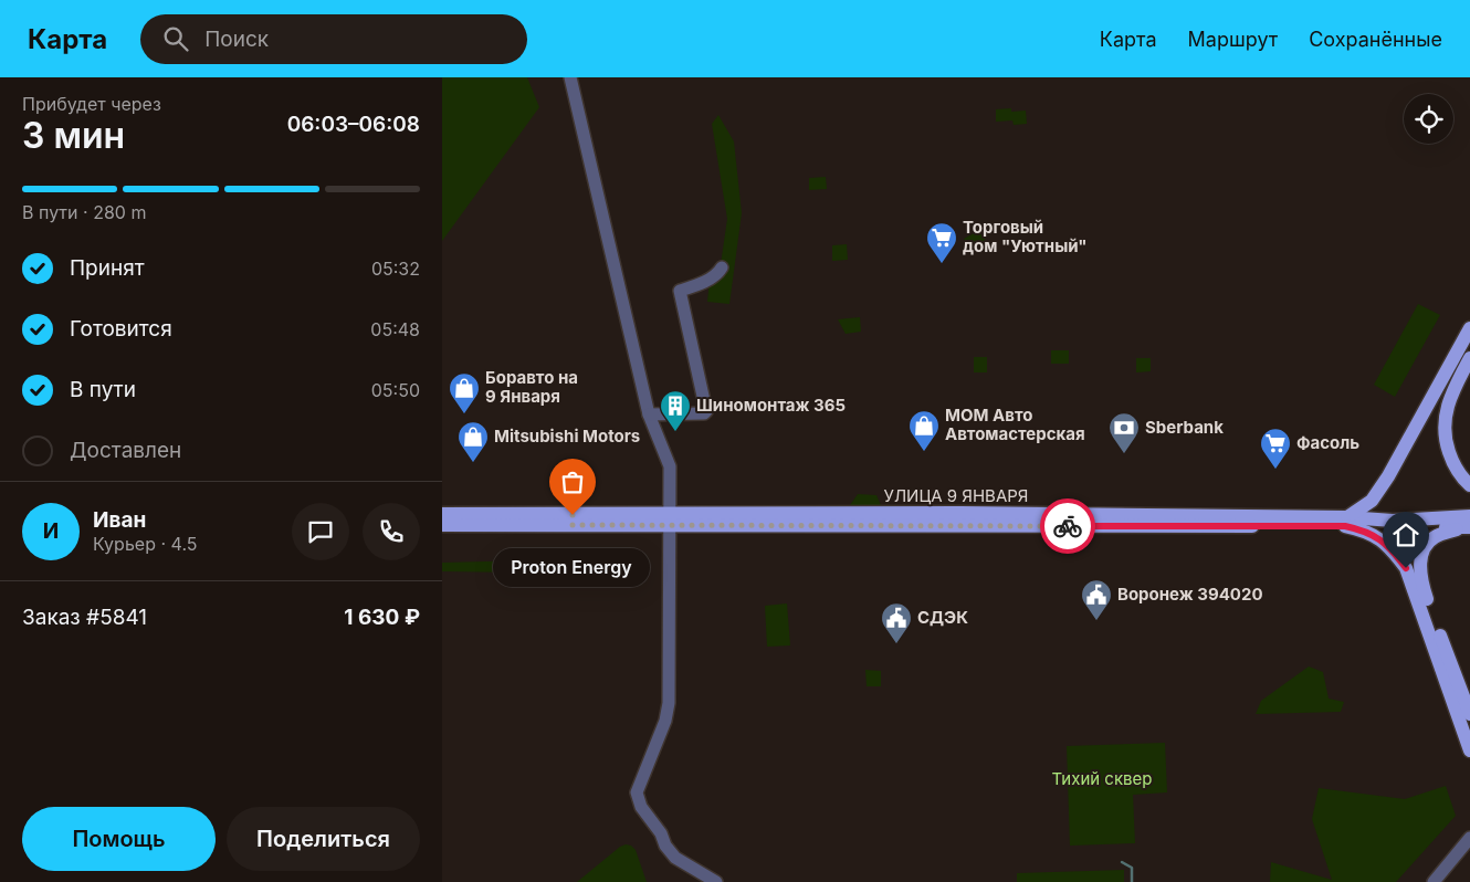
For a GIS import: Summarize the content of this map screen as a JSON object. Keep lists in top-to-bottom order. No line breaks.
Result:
{"streets":{"main road":["УЛИЦА 9 ЯНВАРЯ"]},"parks":["Тихий сквер"],"places":{"supermarket":["Торговый дом \"Уютный\"","Фасоль"],"shop":["Боравто на 9 Января","МОМ Авто Автомастерская","Mitsubishi Motors"],"building":["Шиномонтаж 365"],"bank":["Sberbank"],"other":["Proton Energy"],"public building":["Воронеж 394020","СДЭК"]},"page":{"header":"Карта","search":"Поиск","nav":["Карта","Маршрут","Сохранённые"],"heading":["3 мин","Прибудет через","06:03–06:08"],"panel":["Иван","Курьер · 4.5","Заказ #5841","1 630 ₽"],"bar":"В пути · 280 m","list":[["Принят","05:32"],["Готовится","05:48"],["В пути","05:50"],"Доставлен"],"round":"И","bubble":"Proton Energy","buttons":["Помощь","Поделиться"]}}
